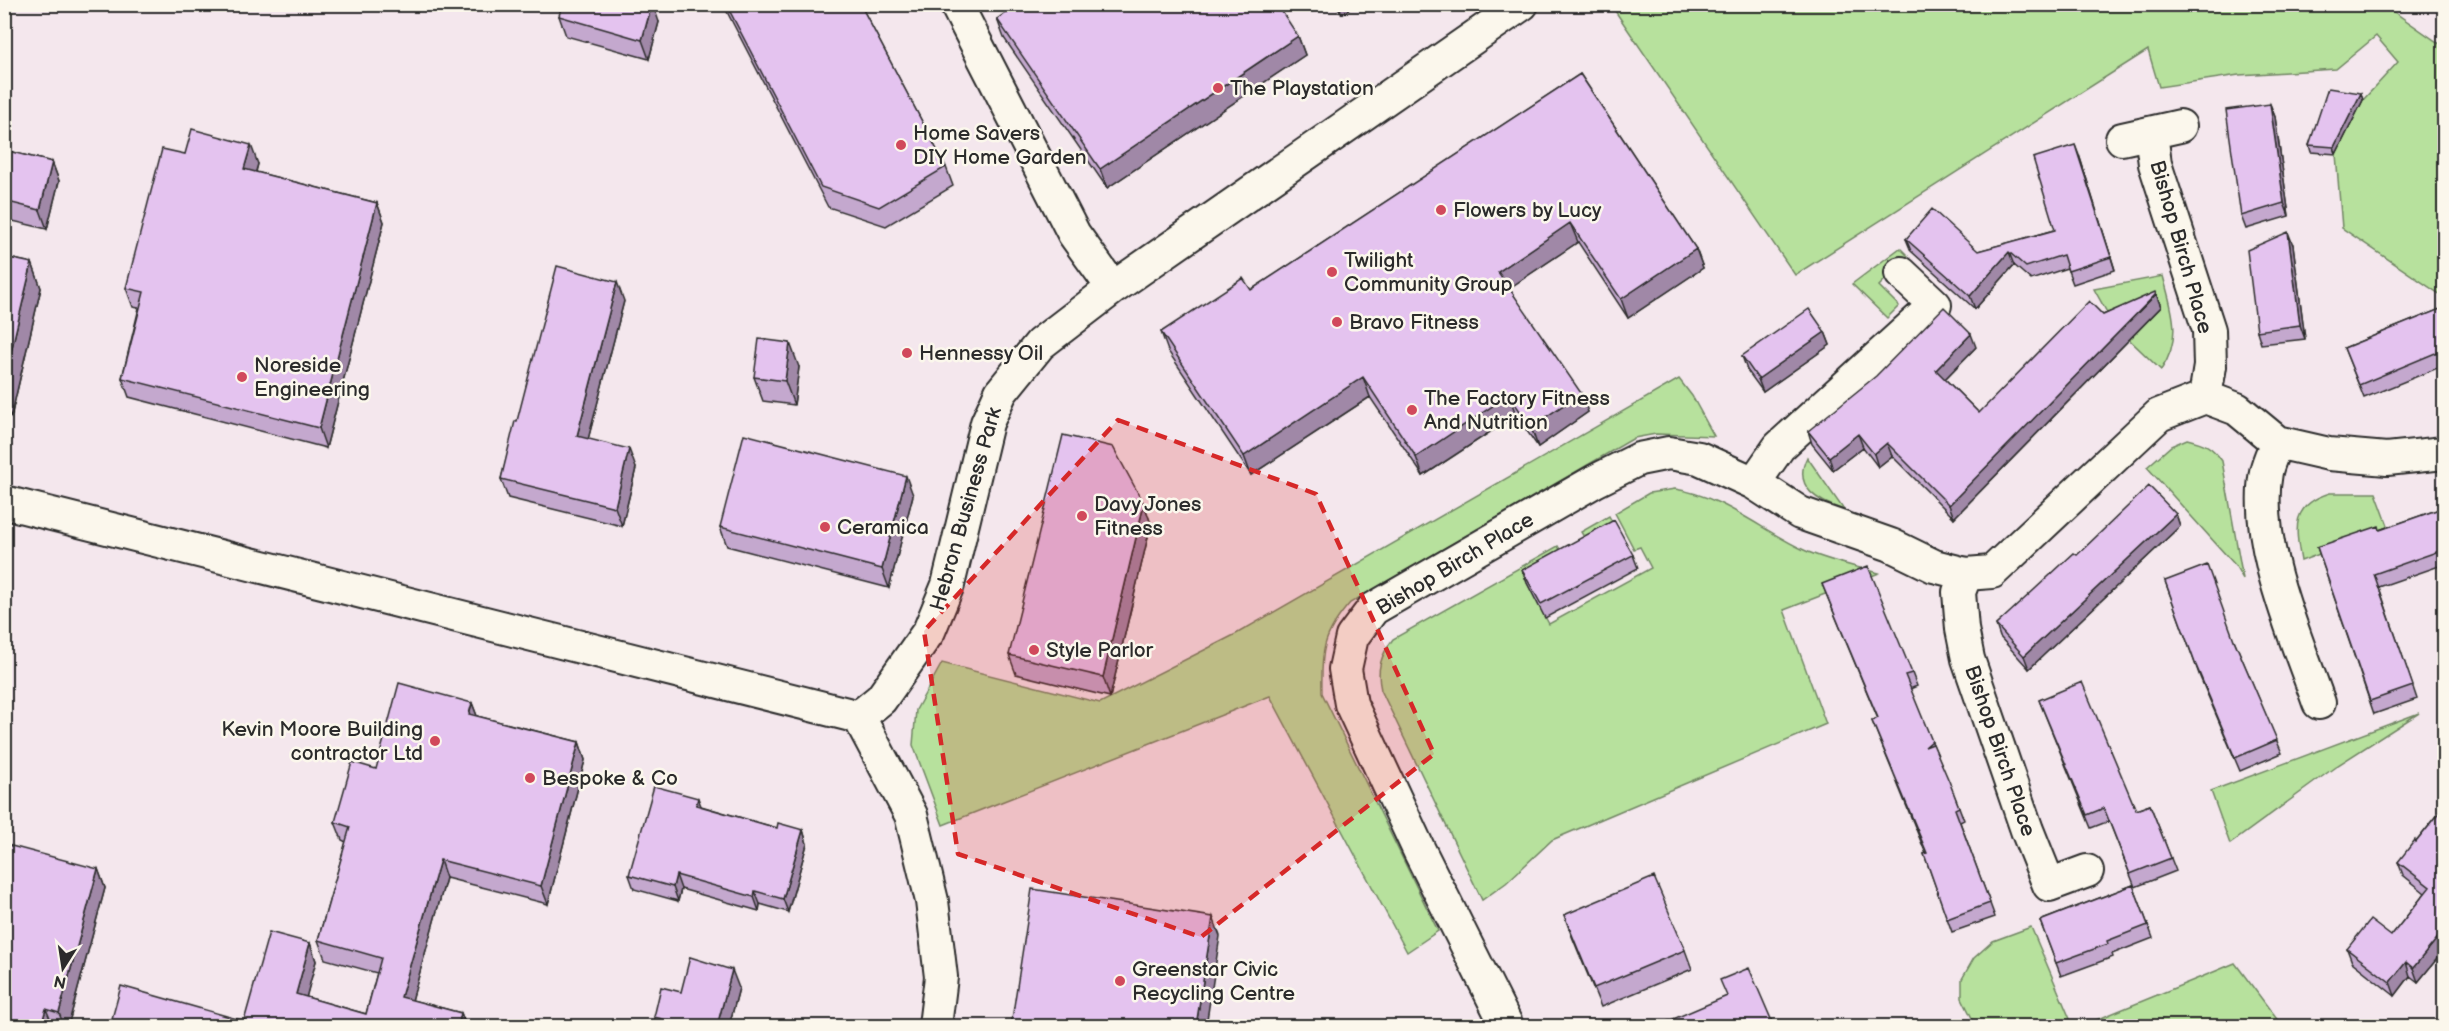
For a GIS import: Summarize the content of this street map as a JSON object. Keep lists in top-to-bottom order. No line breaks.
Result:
{"streets":{"street":["Bishop Birch Place","Hebron Business Park"]},"places":["The Playstation","Home Savers DIY Home Garden","Flowers by Lucy","Twilight Community Group","Bravo Fitness","Hennessy Oil","Noreside Engineering","The Factory Fitness And Nutrition","Davy Jones Fitness","Ceramica","Style Parlor","Kevin Moore Building contractor Ltd","Bespoke & Co","Greenstar Civic Recycling Centre"],"north":"bottom"}
